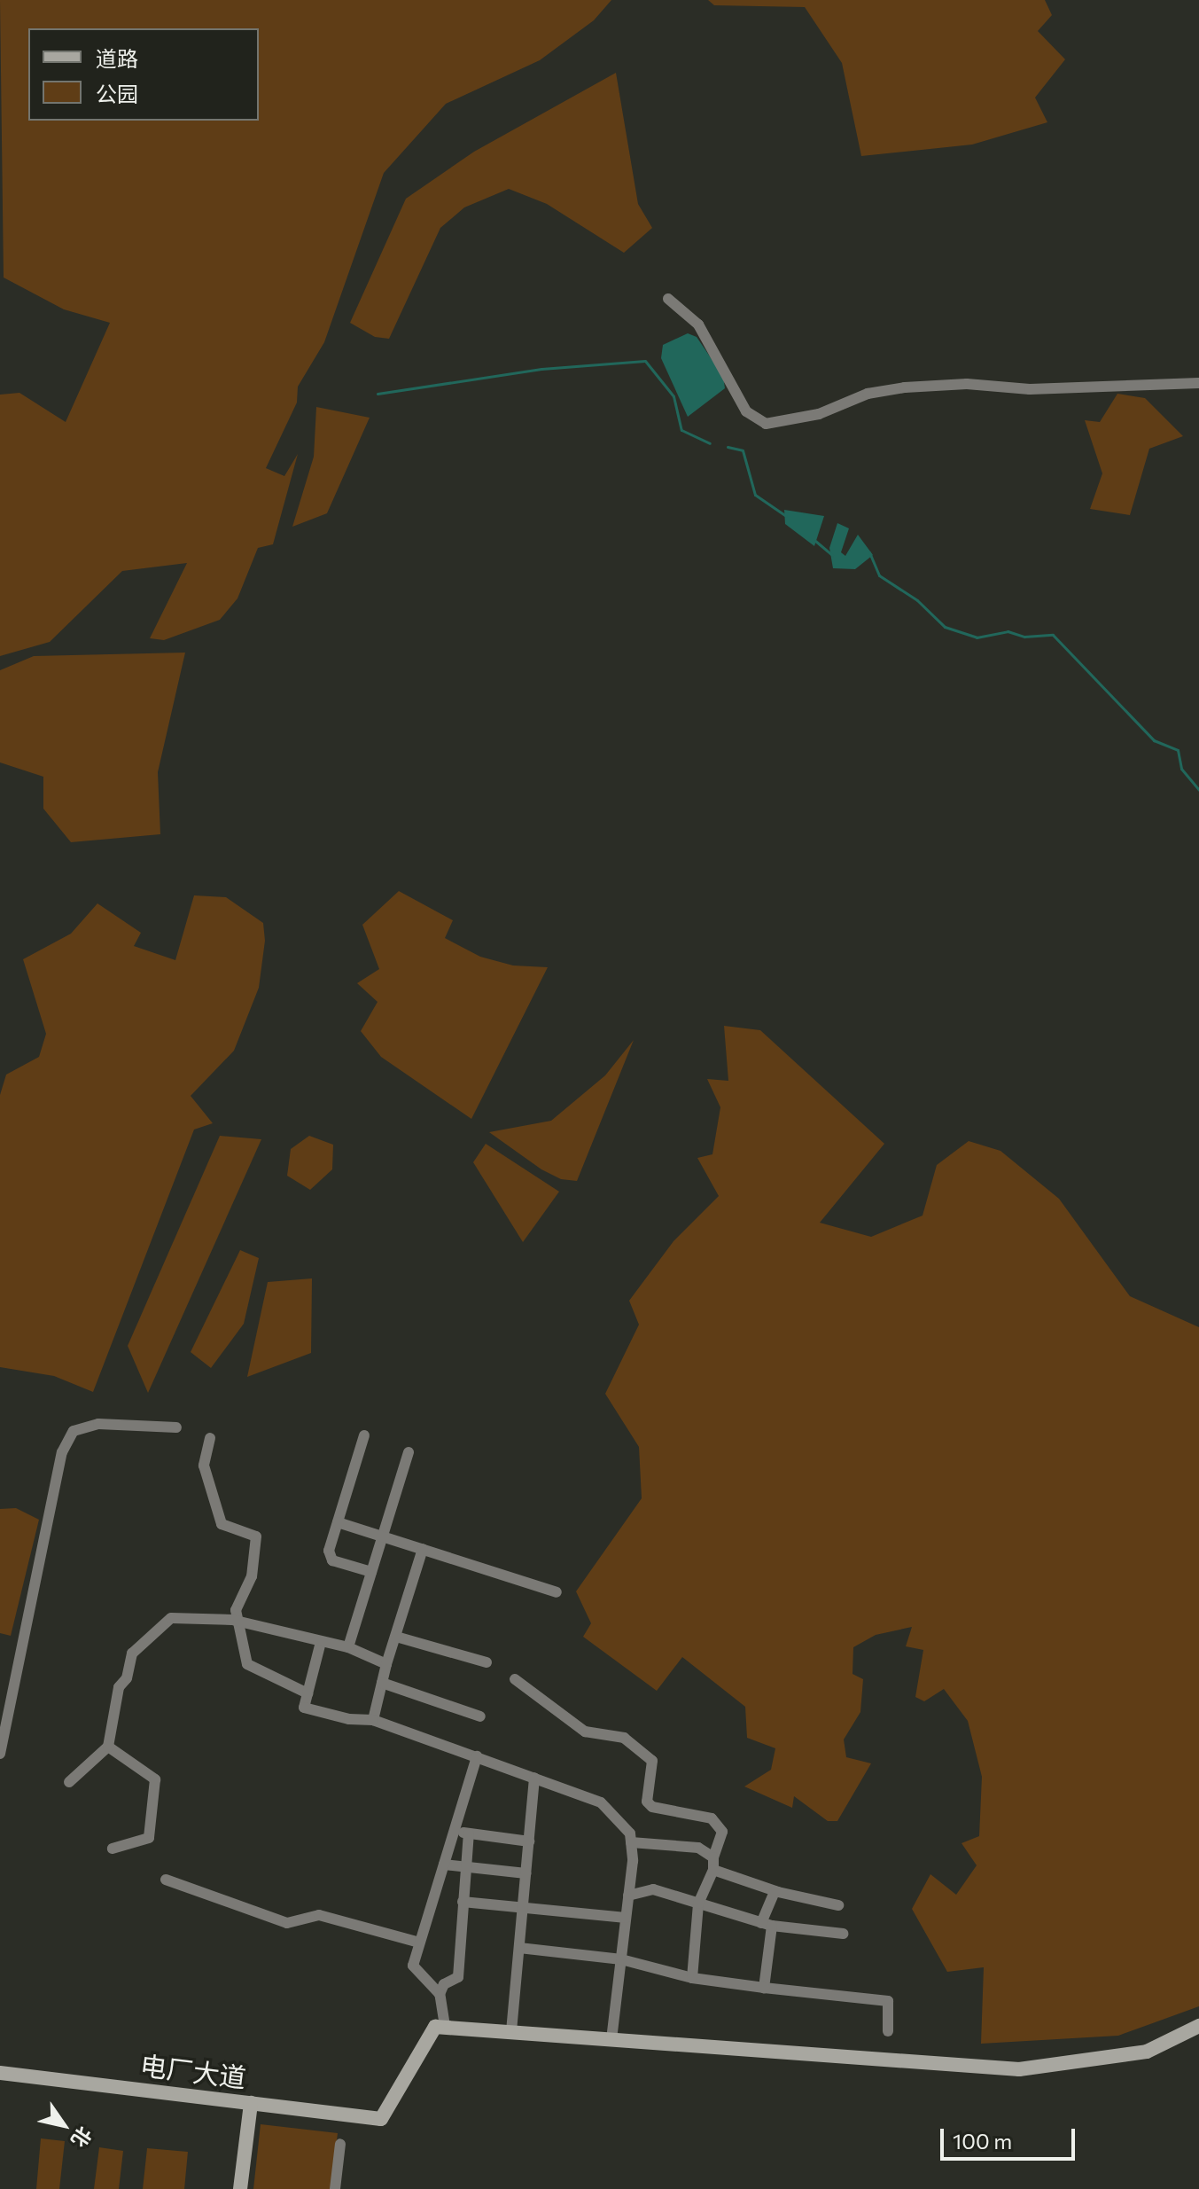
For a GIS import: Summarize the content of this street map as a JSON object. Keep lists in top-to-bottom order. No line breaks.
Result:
{"streets":{"street":["电厂大道"]},"legend":["道路","公园"],"scale_bar":"100 m","north":"bottom right"}
